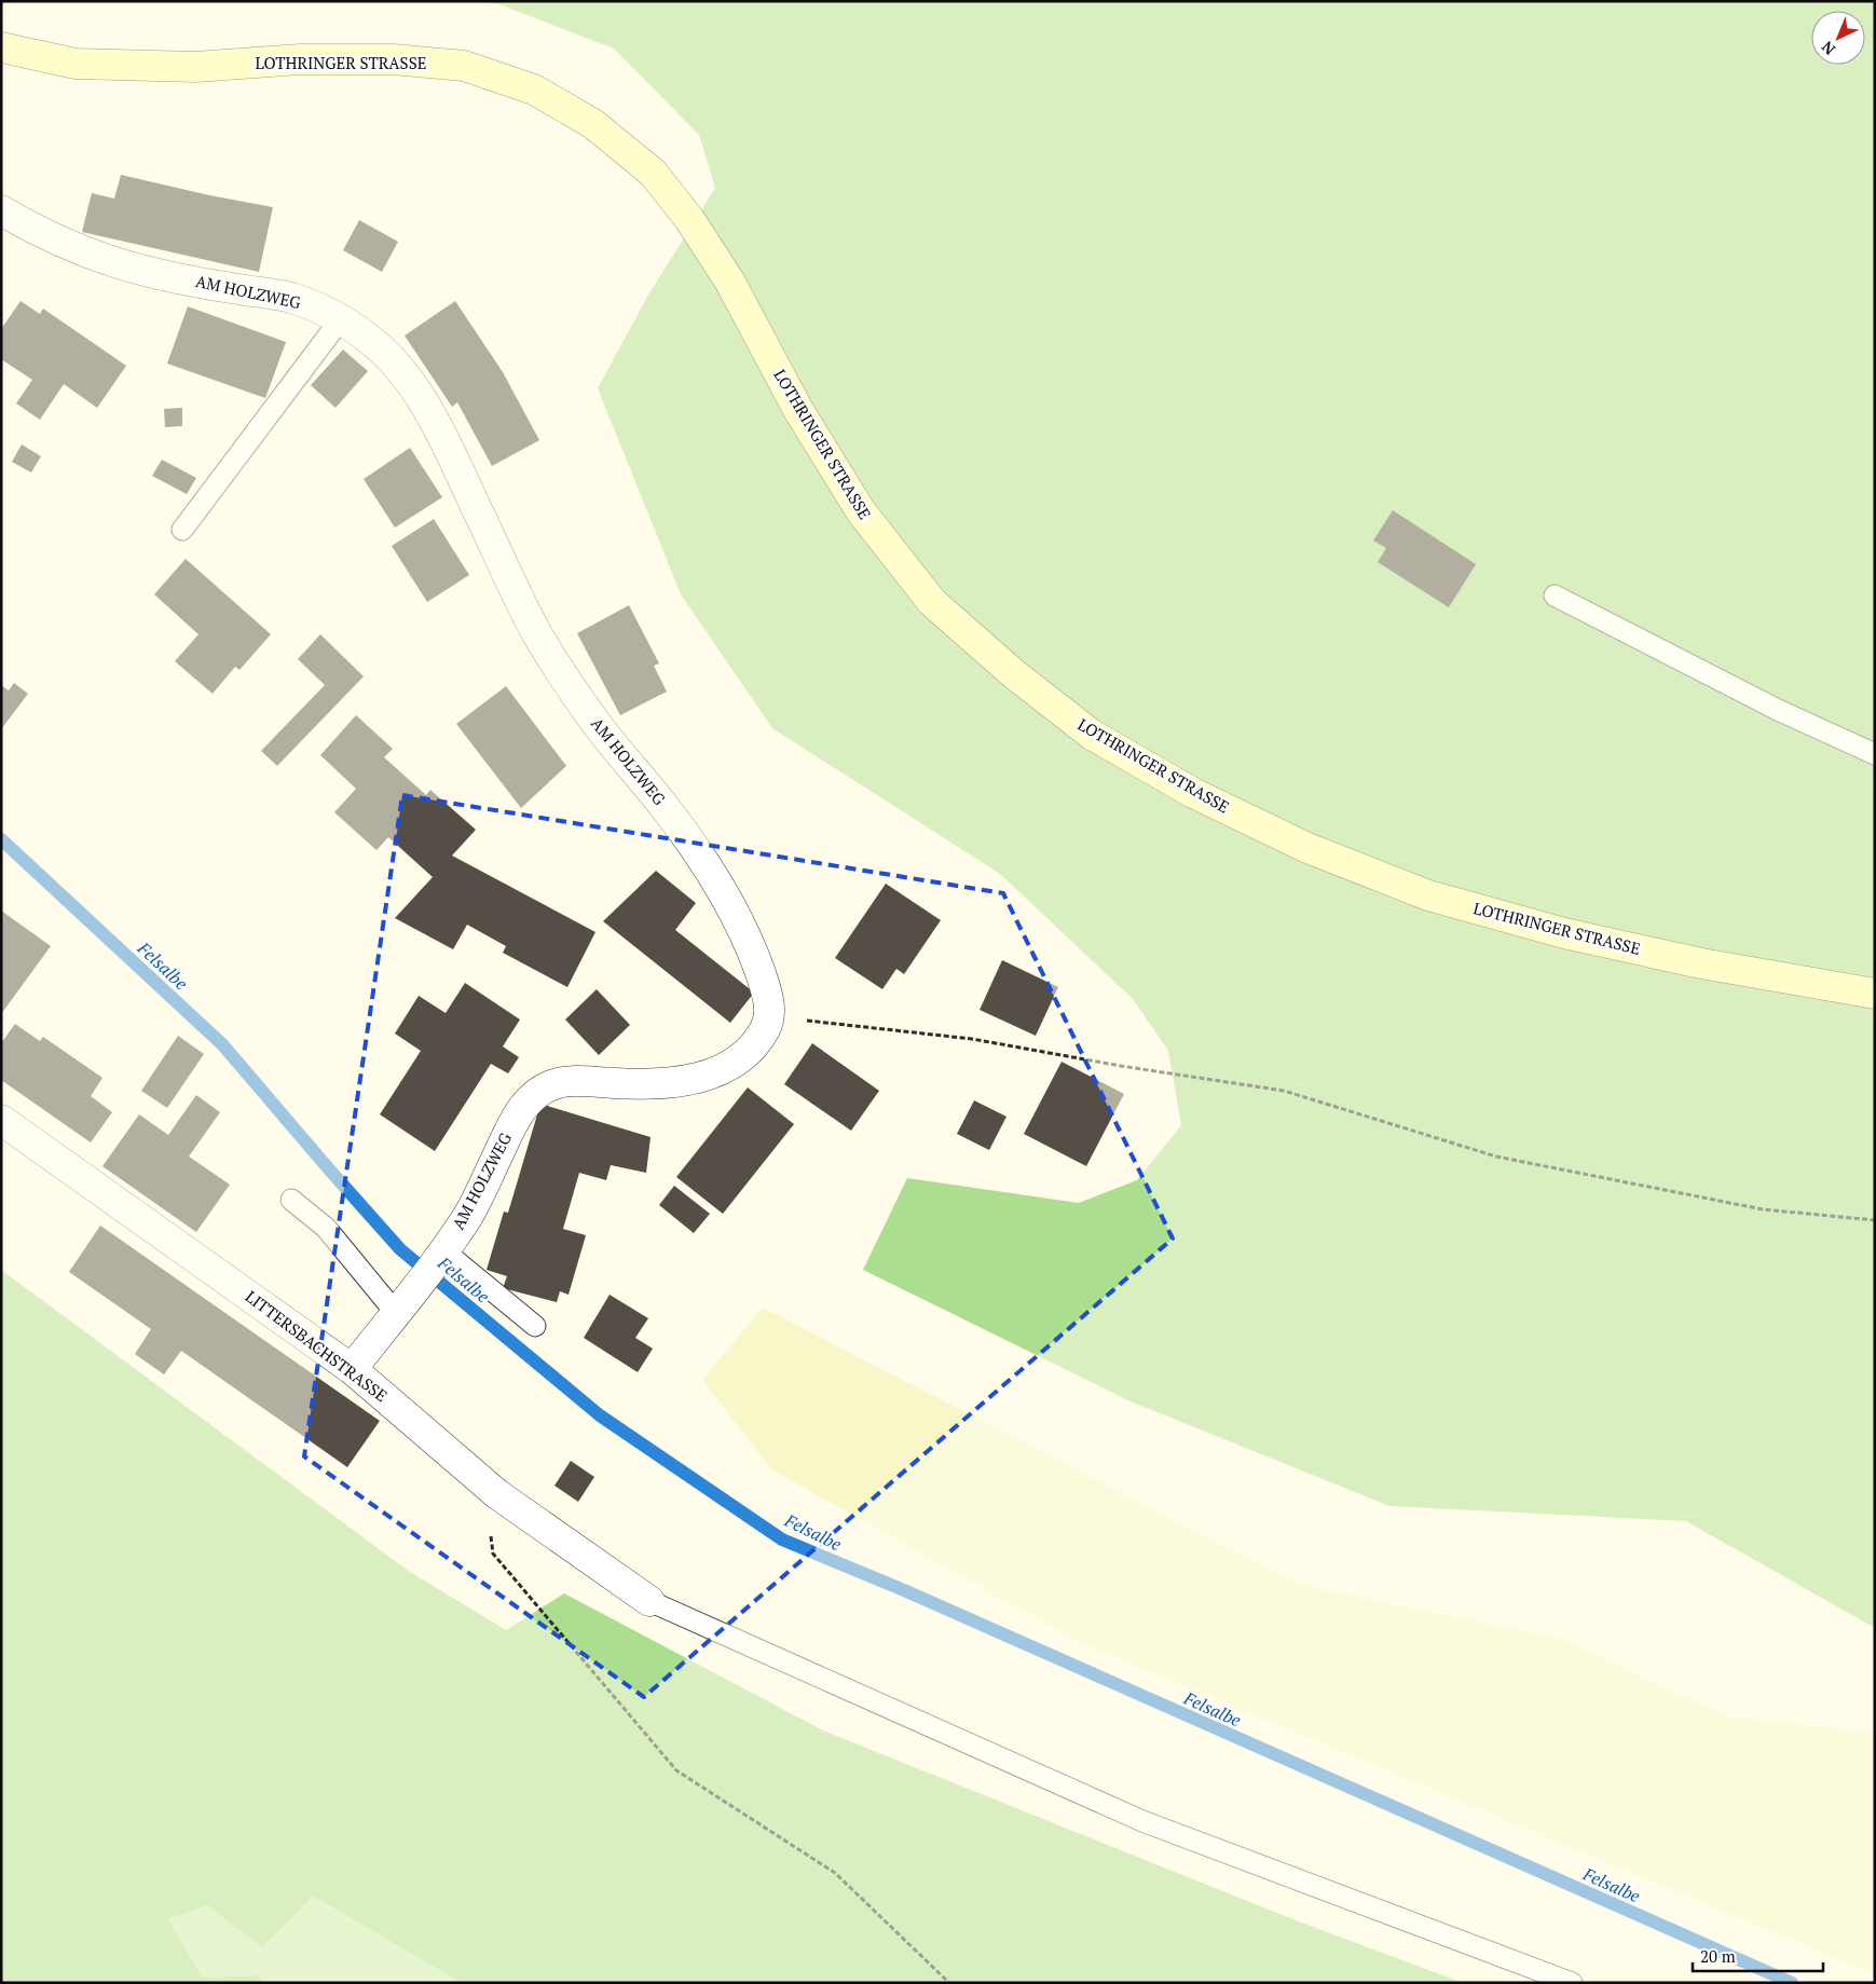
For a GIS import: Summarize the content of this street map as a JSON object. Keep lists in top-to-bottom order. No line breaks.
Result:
{"streets":{"main road":["LOTHRINGER STRASSE"],"street":["AM HOLZWEG","LITTERSBACHSTRASSE"]},"crossings":[["AM HOLZWEG","LITTERSBACHSTRASSE"]],"water":["Felsalbe"],"scale_bar":"20 m","north":"bottom left"}
